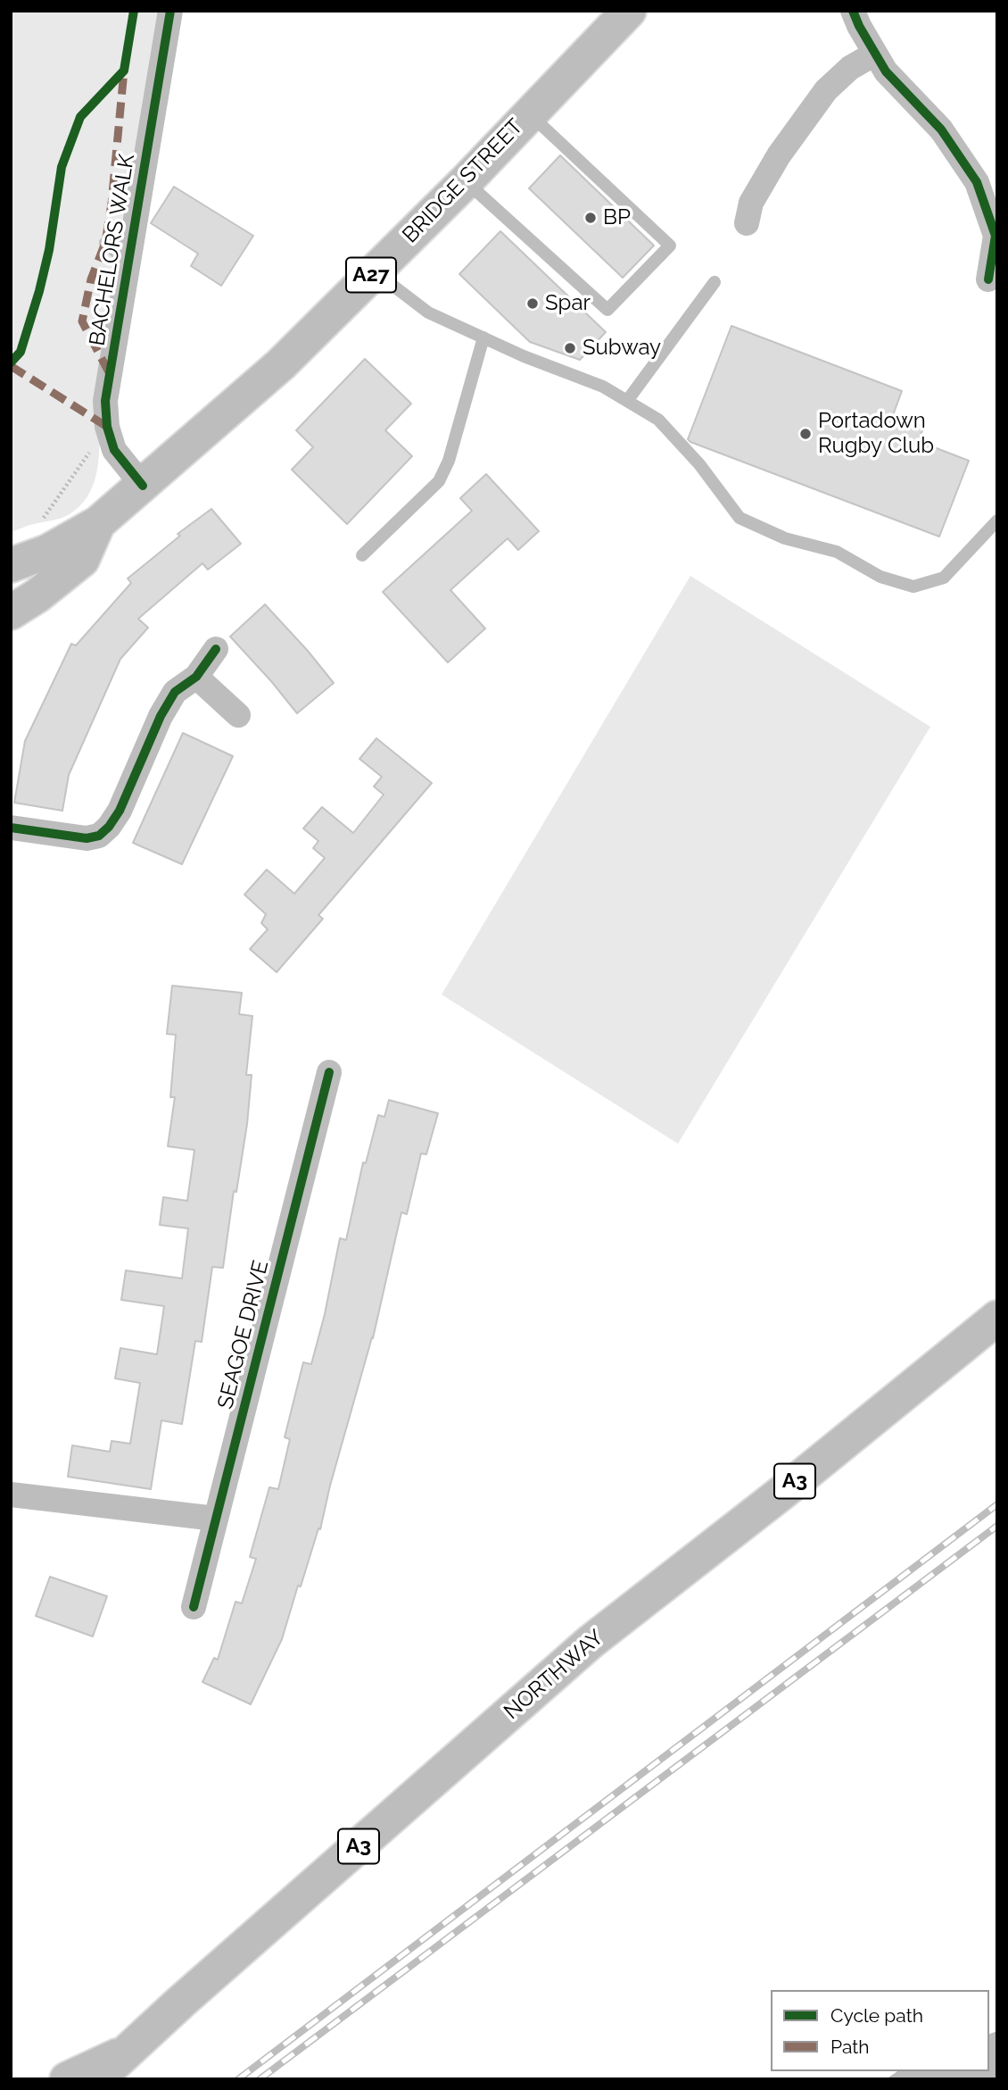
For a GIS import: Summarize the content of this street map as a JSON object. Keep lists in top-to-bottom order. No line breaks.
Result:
{"streets":{"main road":["BRIDGE STREET","A27","A3","NORTHWAY"],"street":["BACHELORS WALK","SEAGOE DRIVE"]},"crossings":[["BRIDGE STREET","BACHELORS WALK"],["BRIDGE STREET","A27"]],"places":["BP","Spar","Subway","Portadown Rugby Club"],"legend":["Cycle path","Path"]}
